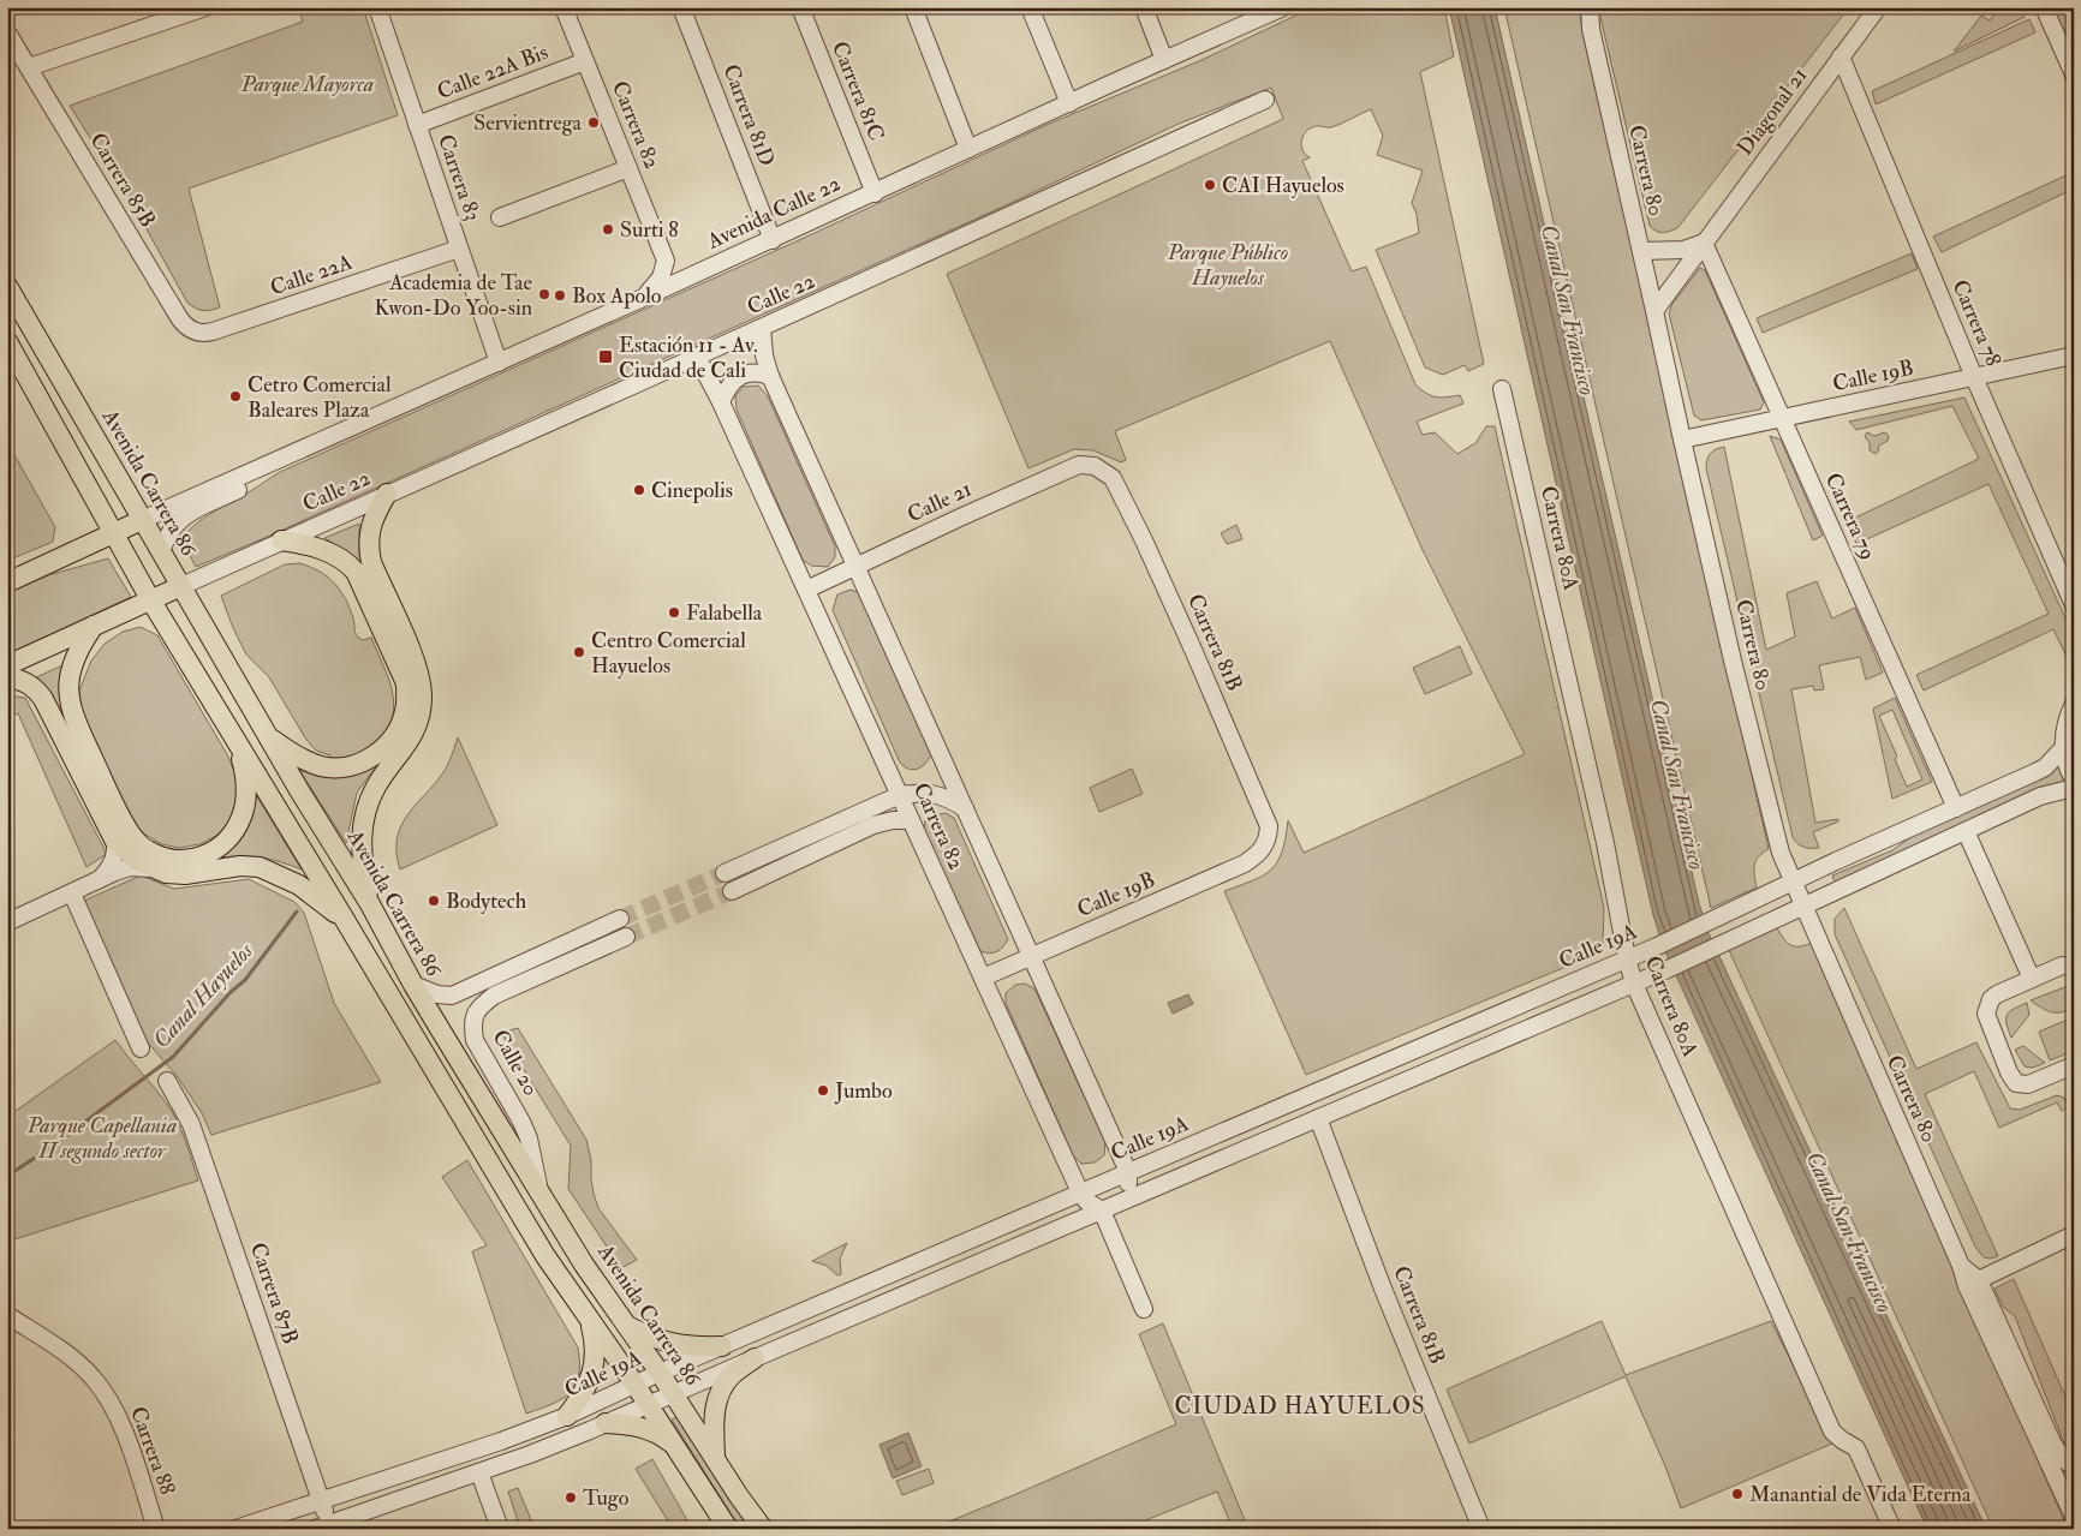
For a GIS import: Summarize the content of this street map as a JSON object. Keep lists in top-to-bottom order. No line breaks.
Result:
{"streets":{"main road":["Avenida Calle 22","Avenida Carrera 86"],"street":["Calle 22A Bis","Carrera 81C","Diagonal 21","Carrera 81D","Carrera 82","Carrera 80","Carrera 83","Carrera 85B","Calle 22A","Calle 22","Carrera 78","Calle 19B","Calle 21","Carrera 79","Carrera 80A","Carrera 81B","Calle 19A","Calle 20","Carrera 87B","Carrera 88"]},"crossings":[["Calle 22A Bis","Carrera 82"],["Calle 22A Bis","Carrera 83"],["Carrera 81C","Avenida Calle 22"],["Diagonal 21","Carrera 78"],["Diagonal 21","Carrera 79"],["Carrera 81D","Avenida Calle 22"],["Carrera 82","Calle 22"],["Carrera 82","Calle 19B"],["Carrera 82","Calle 21"],["Carrera 82","Calle 19A"],["Carrera 80","Calle 19B"],["Carrera 80","Calle 19A"],["Carrera 83","Avenida Calle 22"],["Carrera 83","Calle 22A"],["Carrera 85B","Calle 22A"],["Avenida Calle 22","Avenida Carrera 86"],["Calle 22","Avenida Carrera 86"],["Carrera 78","Calle 19B"],["Calle 19B","Carrera 79"],["Calle 19B","Carrera 81B"],["Avenida Carrera 86","Calle 19A"],["Avenida Carrera 86","Calle 20"],["Calle 21","Carrera 81B"],["Carrera 79","Calle 19A"],["Carrera 80A","Calle 19A"],["Calle 19A","Carrera 87B"]],"districts":["CIUDAD HAYUELOS"],"water":["Canal San Francisco","Canal Hayuelos"],"parks":["Parque Mayorca","Parque Público Hayuelos","Parque Capellania II segundo sector"],"places":{"other":["Servientrega","CAI Hayuelos","Surti 8","Academia de Tae Kwon-Do Yoo-sin","Box Apolo","Cetro Comercial Baleares Plaza","Cinepolis","Falabella","Centro Comercial Hayuelos","Bodytech","Jumbo","Manantial de Vida Eterna","Tugo"],"transit":["Estación 11 - Av. Ciudad de Cali"]}}
